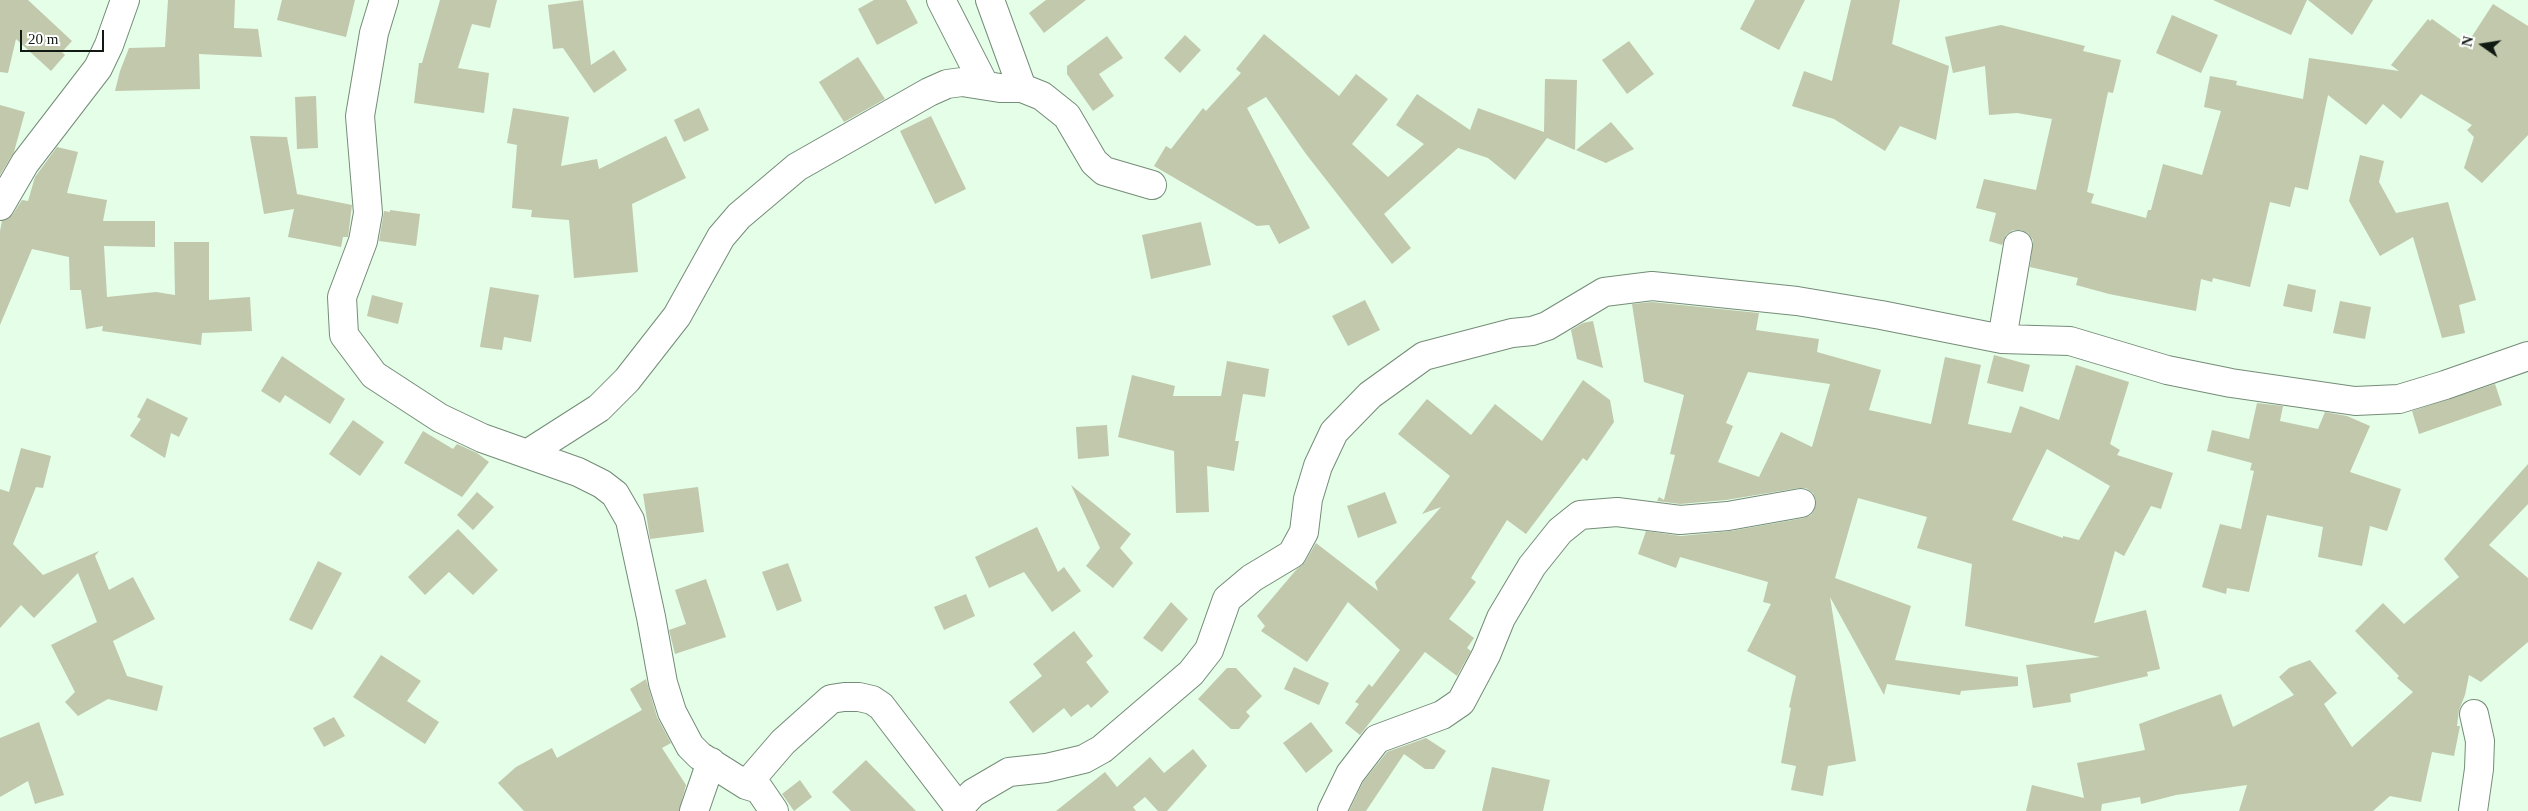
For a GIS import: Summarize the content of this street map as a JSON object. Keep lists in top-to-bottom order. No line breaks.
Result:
{"scale_bar":"20 m","north":"left"}
